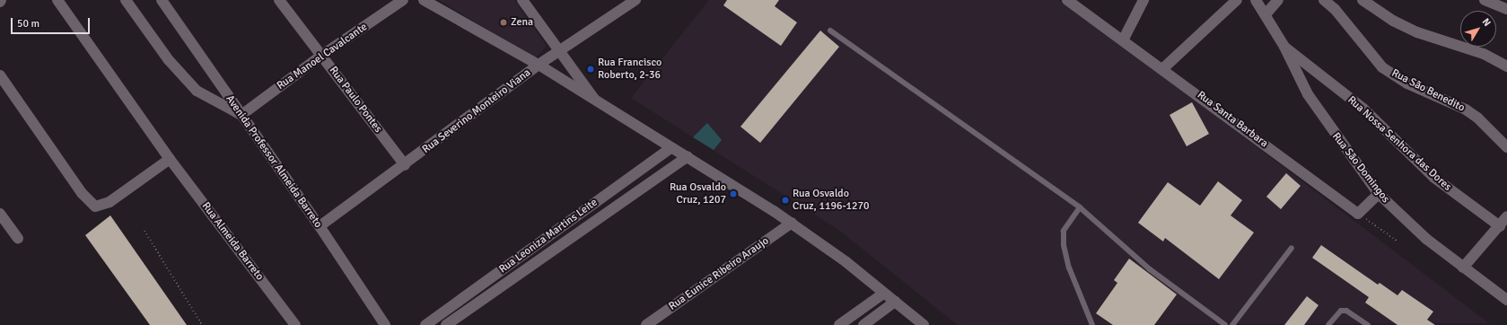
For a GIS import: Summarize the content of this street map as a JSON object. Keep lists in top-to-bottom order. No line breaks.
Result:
{"streets":{"street":["Rua Manoel Cavalcante","Rua São Benedito","Rua Paulo Pontes","Rua Severino Monteiro Viana","Rua Santa Barbara","Rua Nossa Senhora das Dores","Avenida Professor Almeida Barreto","Rua São Domingos","Rua Leoniza Martins Leite","Rua Almeida Barreto","Rua Eunice Ribeiro Araujo"]},"crossings":[["Rua Manoel Cavalcante","Rua Paulo Pontes"],["Rua Manoel Cavalcante","Avenida Professor Almeida Barreto"],["Rua Paulo Pontes","Rua Severino Monteiro Viana"],["Rua Severino Monteiro Viana","Avenida Professor Almeida Barreto"],["Rua Nossa Senhora das Dores","Rua São Domingos"]],"places":["Zena","Rua Francisco Roberto, 2-36","Rua Osvaldo Cruz, 1207","Rua Osvaldo Cruz, 1196-1270"],"scale_bar":"50 m","north":"top right"}
